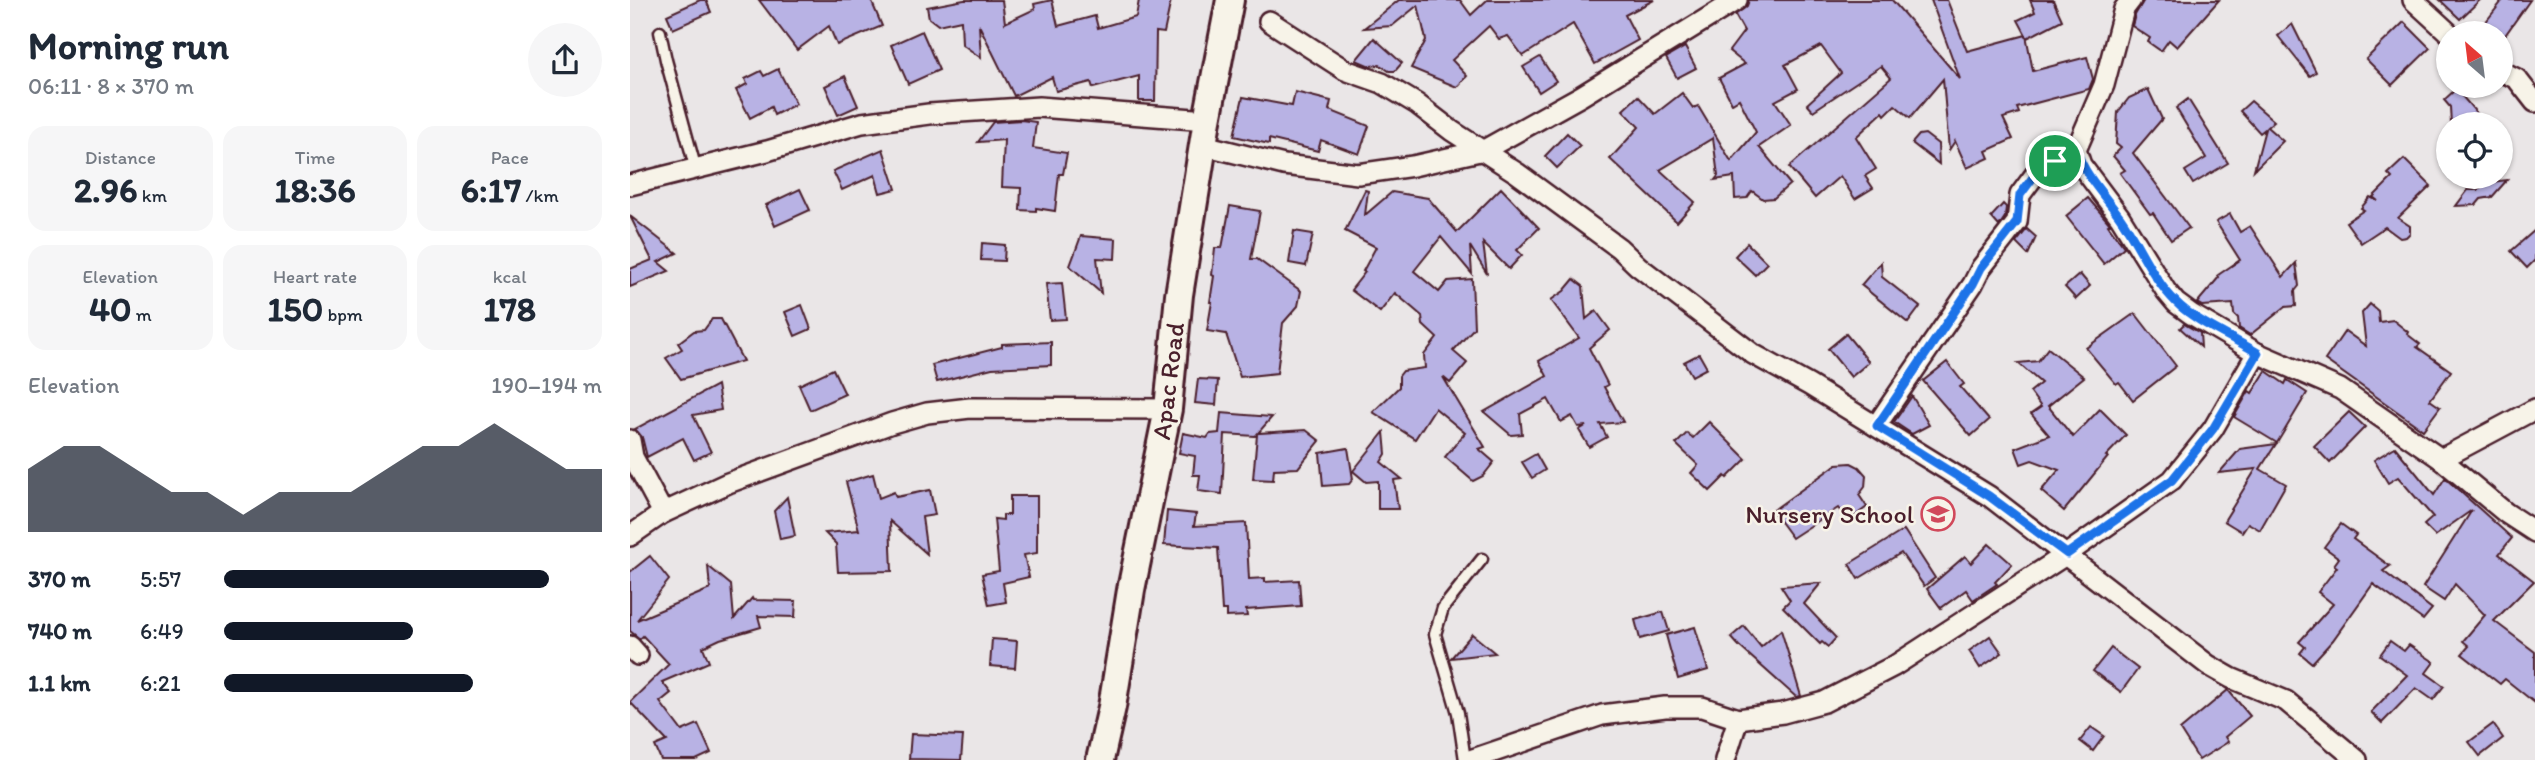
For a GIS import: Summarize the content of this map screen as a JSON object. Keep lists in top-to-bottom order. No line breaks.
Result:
{"streets":{"main road":["Apac Road"]},"places":{"school or university":["Nursery School"]},"north":"top left","page":{"heading":["Morning run","06:11 · 8 × 370 m"],"stats":[["Distance","2.96 km"],["Time","18:36"],["Pace","6:17 /km"],["Elevation","40 m"],["Heart rate","150 bpm"],["kcal","178"]],"chart":["Elevation","190–194 m"],"list":[{"name":"370 m","note":"5:57"},{"name":"740 m","note":"6:49"},{"name":"1.1 km","note":"6:21"}]}}
